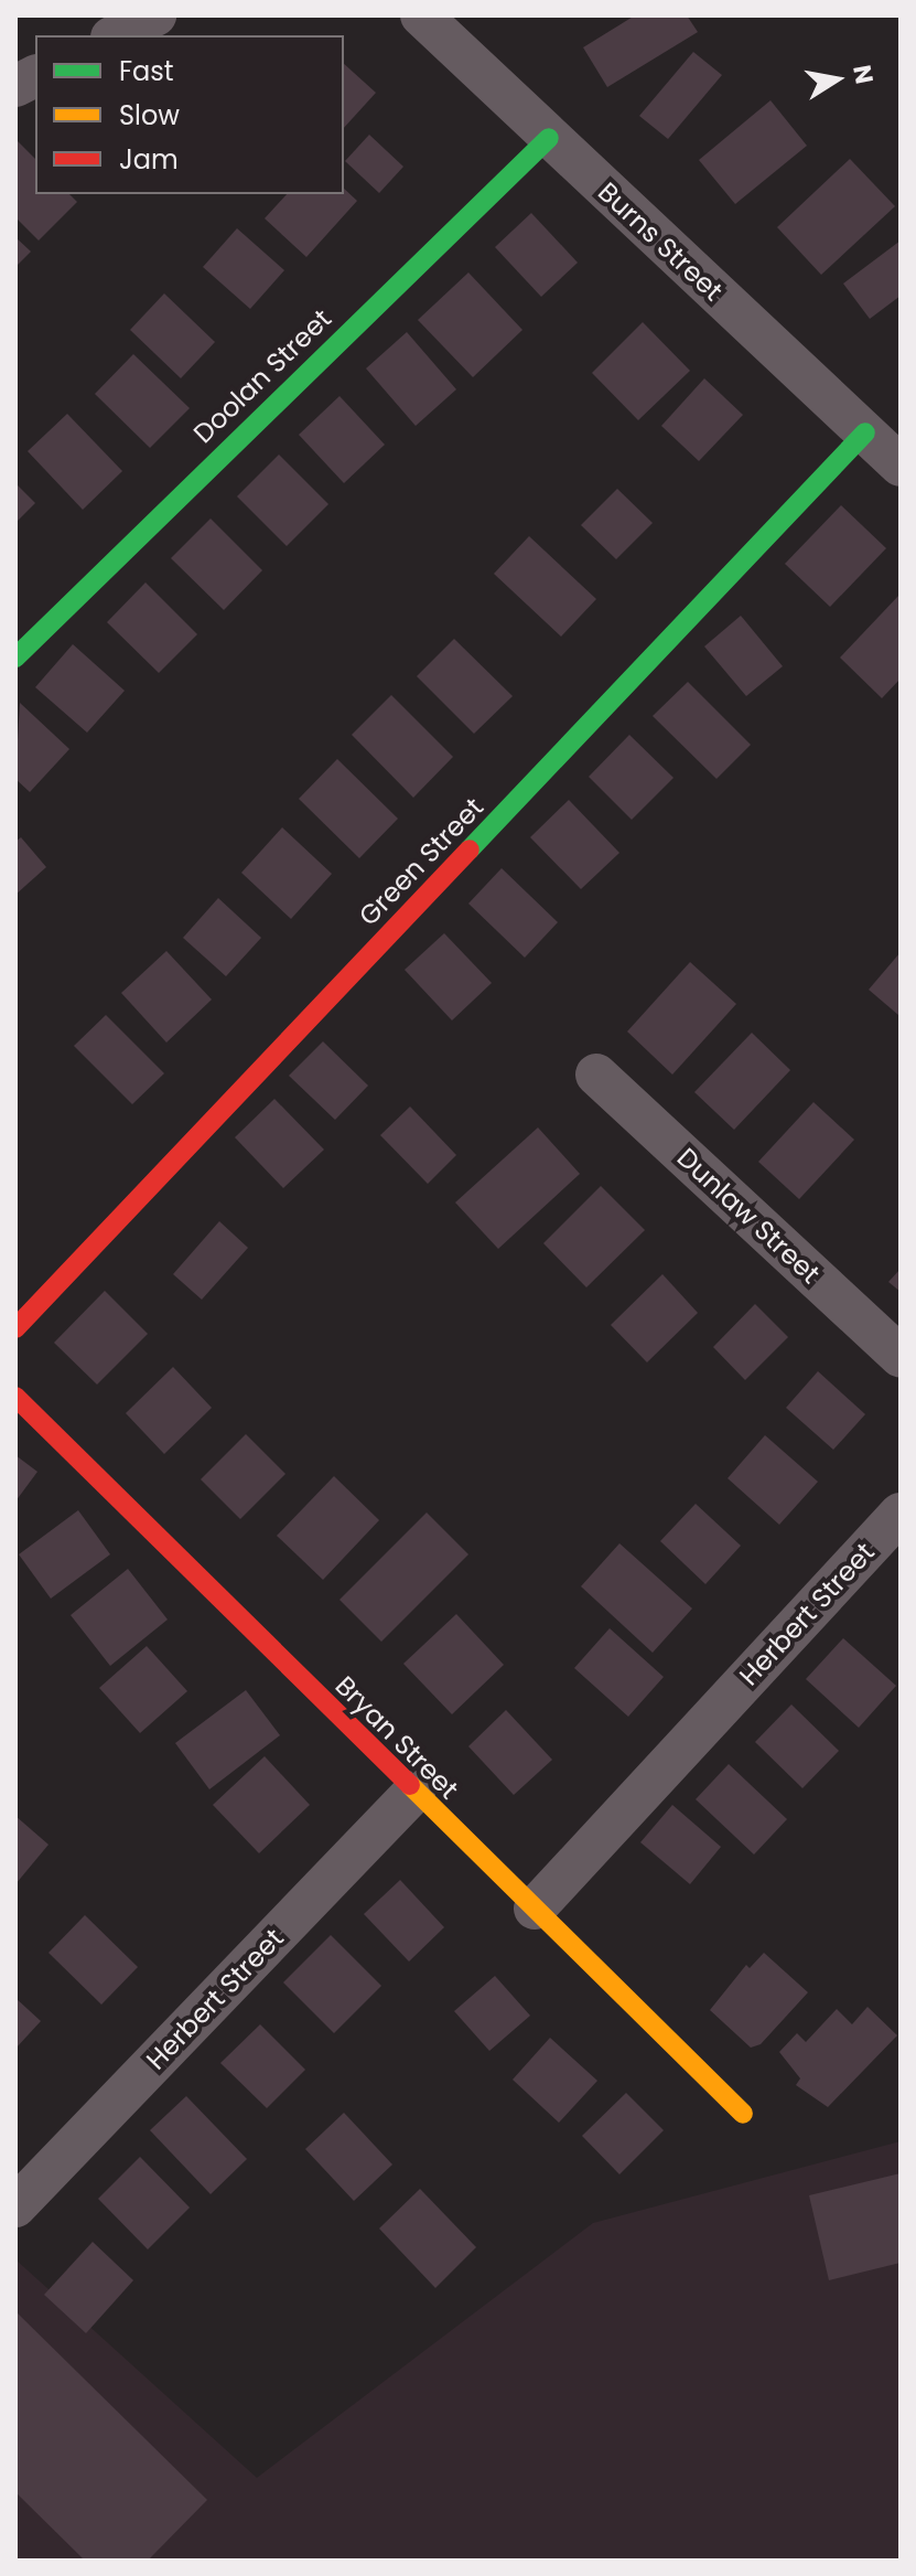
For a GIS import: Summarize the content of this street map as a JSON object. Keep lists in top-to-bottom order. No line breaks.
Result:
{"streets":{"street":["Burns Street","Doolan Street","Green Street","Dunlaw Street","Herbert Street","Bryan Street"]},"crossings":[["Burns Street","Doolan Street"],["Burns Street","Green Street"],["Herbert Street","Bryan Street"]],"legend":["Fast","Slow","Jam"],"north":"right"}
